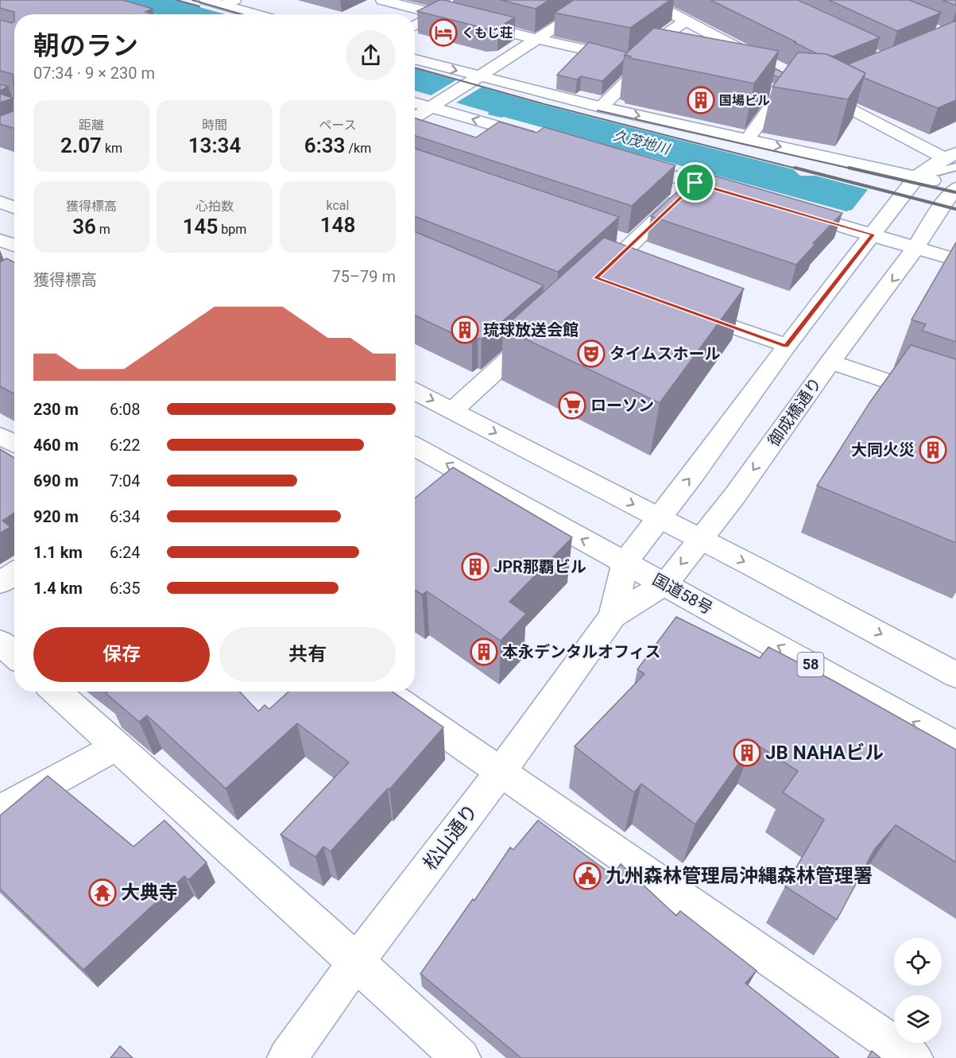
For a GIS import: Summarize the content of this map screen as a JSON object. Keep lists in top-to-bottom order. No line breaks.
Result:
{"streets":{"main road":["御成橋通り","国道58号","58","松山通り"]},"crossings":[["御成橋通り","国道58号"]],"water":["久茂地川"],"places":{"hotel":["くもじ荘"],"building":["国場ビル","琉球放送会館","大同火災","JPR那覇ビル","本永デンタルオフィス","JB NAHAビル"],"theatre":["タイムスホール"],"supermarket":["ローソン"],"public building":["九州森林管理局沖縄森林管理署"],"temple":["大典寺"]},"page":{"heading":["朝のラン","07:34 · 9 × 230 m"],"stats":[["距離","2.07 km"],["時間","13:34"],["ペース","6:33 /km"],["獲得標高","36 m"],["心拍数","145 bpm"],["kcal","148"]],"chart":["獲得標高","75–79 m"],"list":[{"name":"230 m","note":"6:08"},{"name":"460 m","note":"6:22"},{"name":"690 m","note":"7:04"},{"name":"920 m","note":"6:34"},{"name":"1.1 km","note":"6:24"},{"name":"1.4 km","note":"6:35"}],"buttons":["保存","共有"]}}
